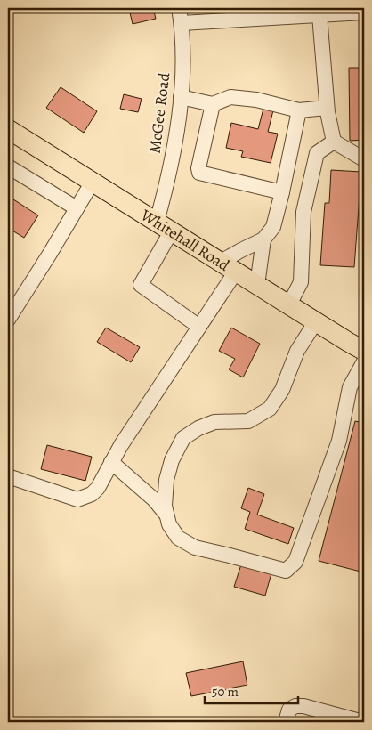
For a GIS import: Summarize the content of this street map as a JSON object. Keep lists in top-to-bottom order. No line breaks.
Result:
{"streets":{"main road":["Whitehall Road"],"street":["McGee Road"]},"crossings":[["McGee Road","Whitehall Road"]],"scale_bar":"50 m"}
